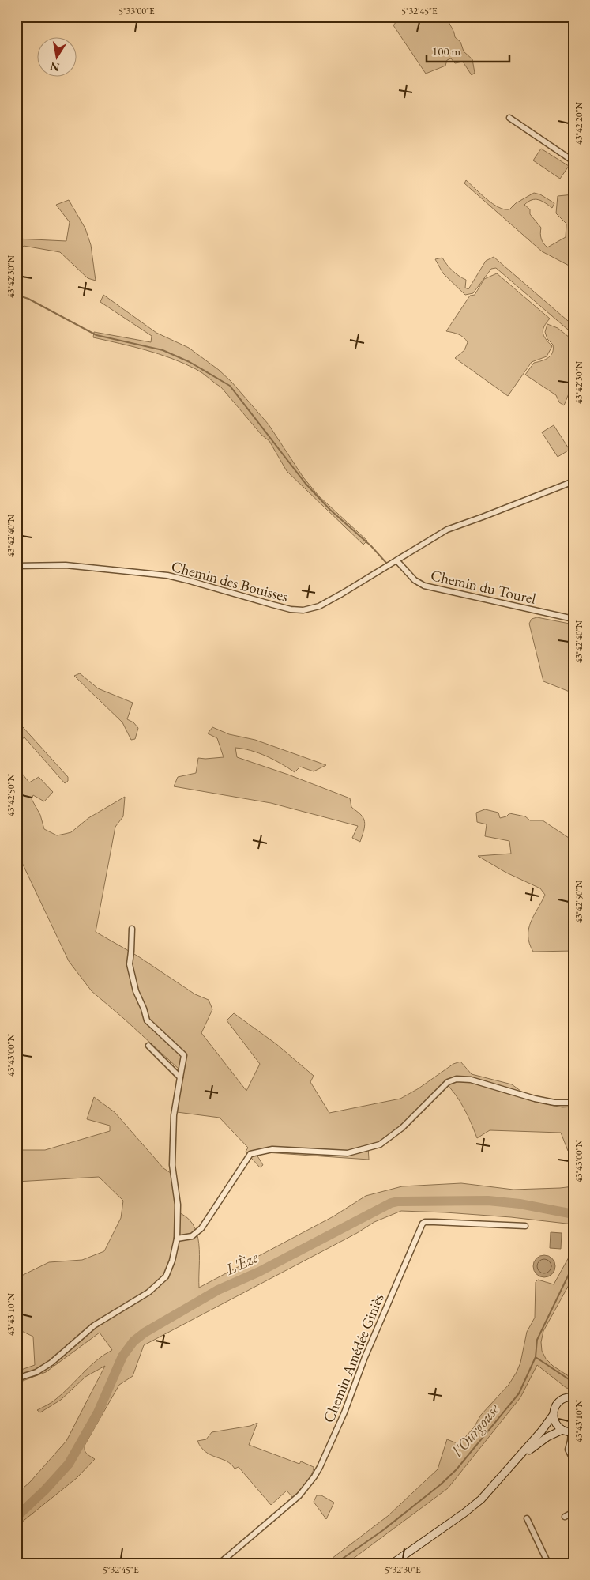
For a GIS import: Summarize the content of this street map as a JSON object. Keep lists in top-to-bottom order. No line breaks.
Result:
{"streets":{"street":["Chemin des Bouisses","Chemin du Tourel","Chemin Amédée Giniès"]},"crossings":[["Chemin des Bouisses","Chemin du Tourel"]],"water":["L'Èze","l'Ourgouse"],"scale_bar":"100 m","north":"bottom","coordinates":["5°33'00\"E","5°32'45\"E","43°42'20\"N","43°42'30\"N","43°42'40\"N","43°42'50\"N","43°43'00\"N","43°43'10\"N","5°32'30\"E"]}
